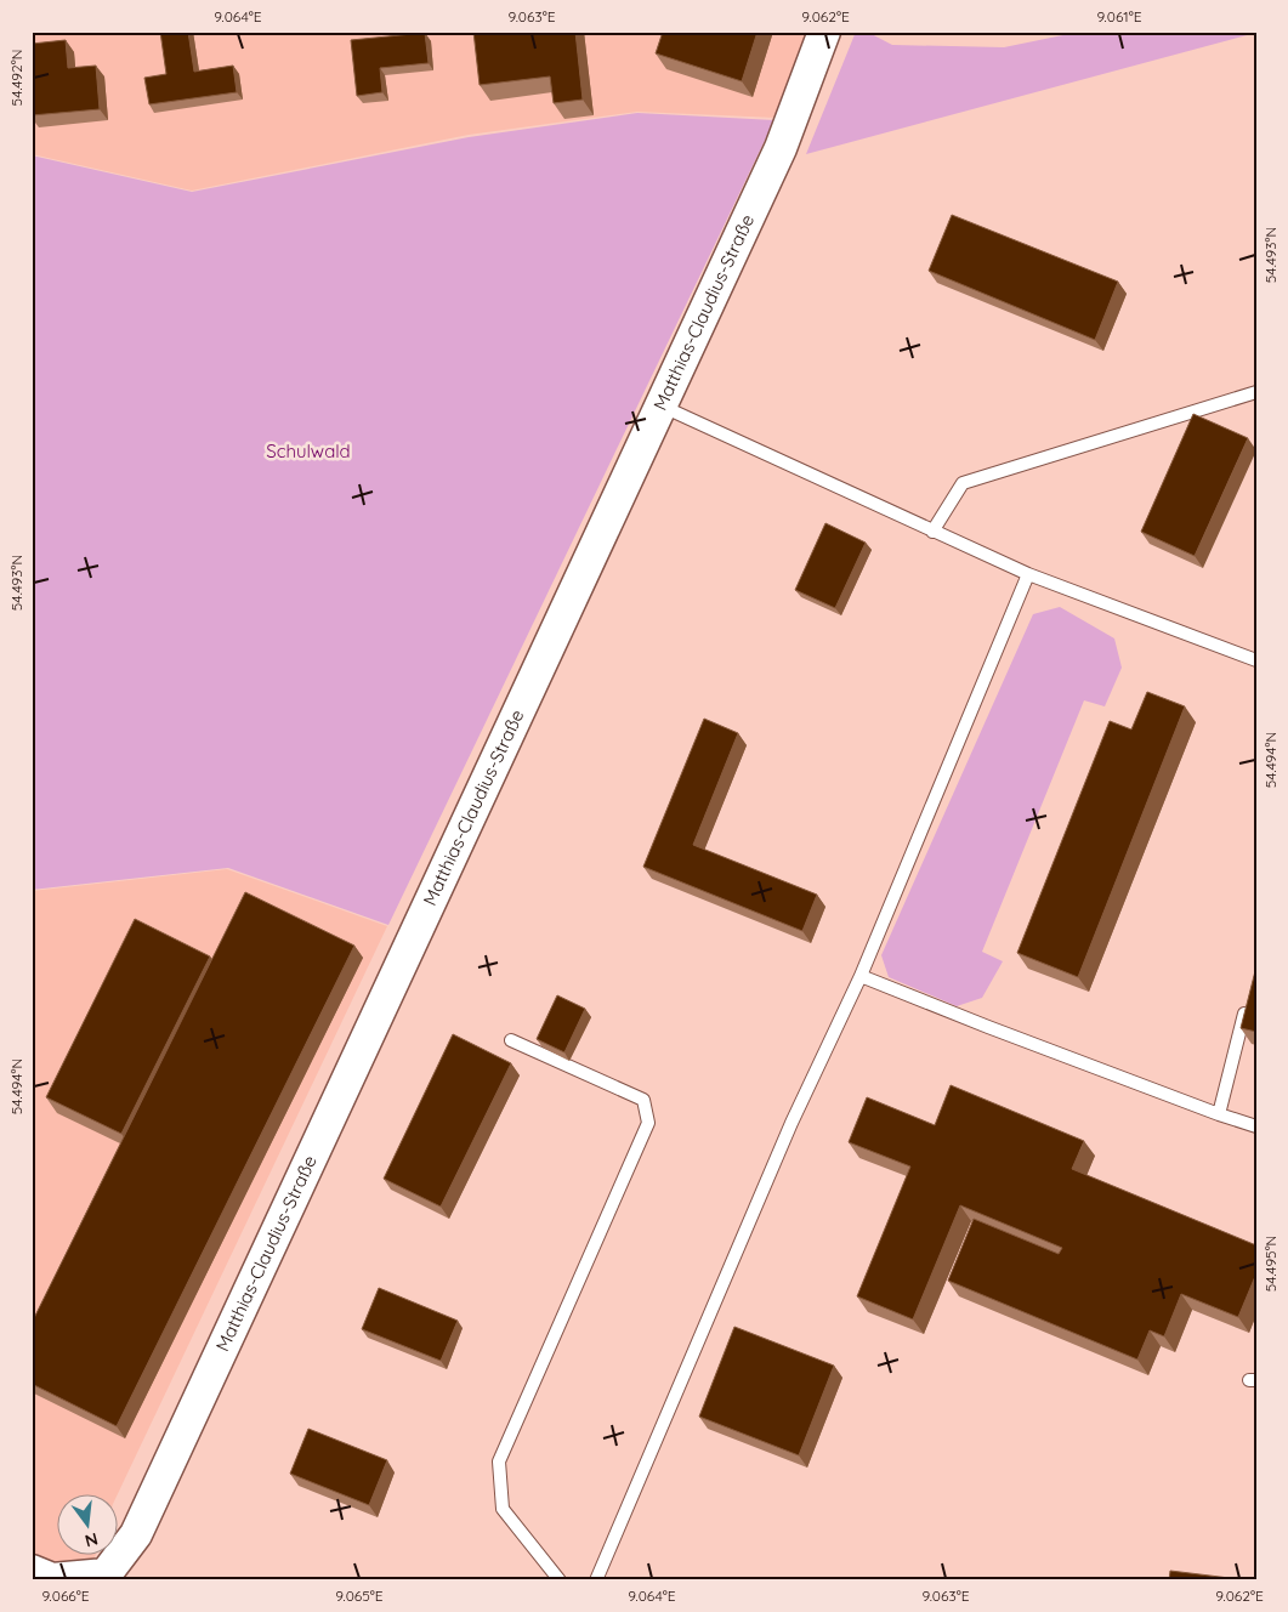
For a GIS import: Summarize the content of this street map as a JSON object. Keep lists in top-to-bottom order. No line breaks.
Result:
{"streets":{"street":["Matthias-Claudius-Straße"]},"parks":["Schulwald"],"north":"bottom","coordinates":["9.064°E","9.063°E","9.062°E","9.061°E","54.492°N","54.493°N","54.494°N","54.495°N","9.066°E","9.065°E"]}
